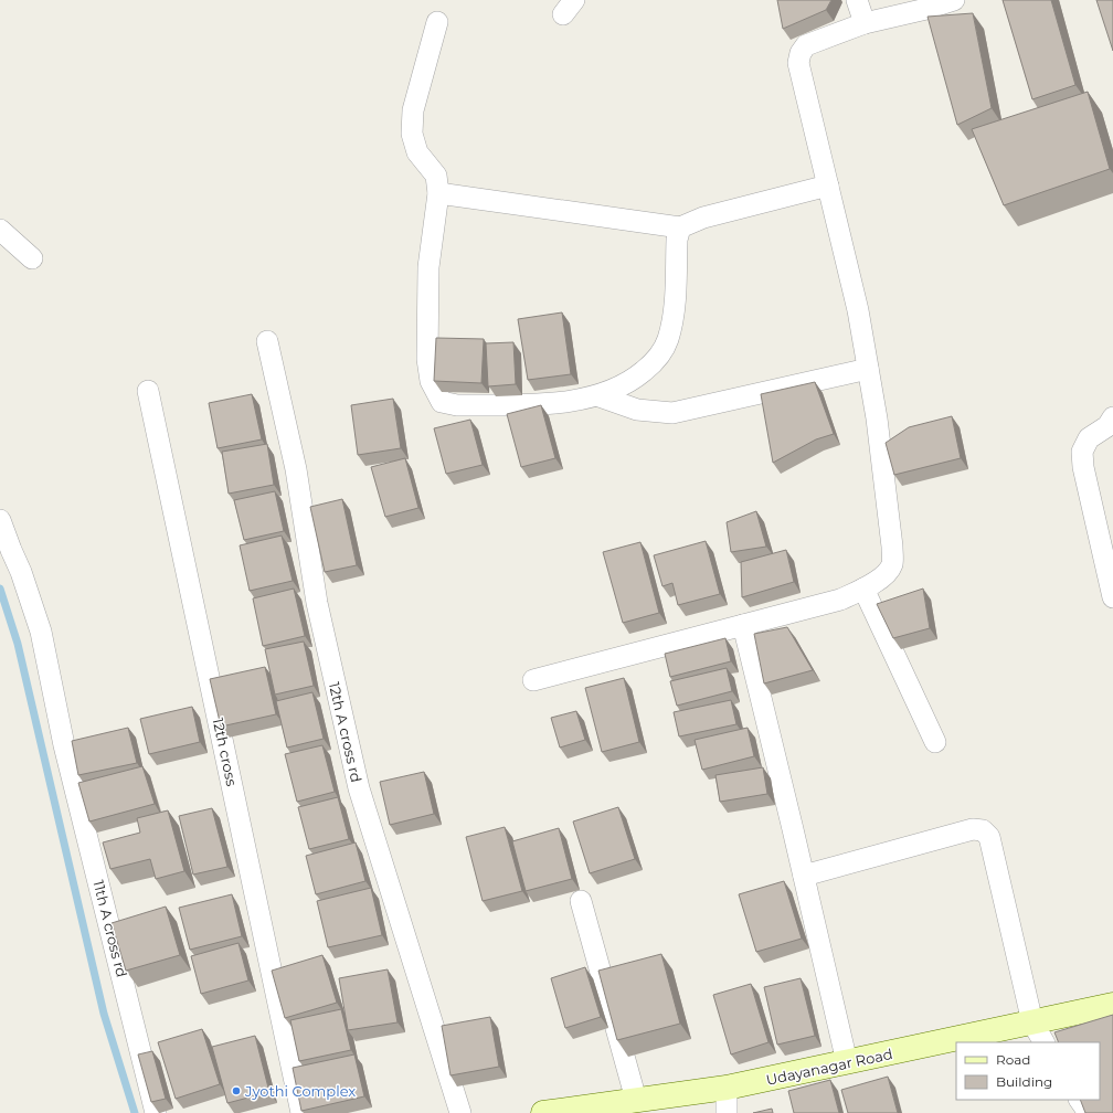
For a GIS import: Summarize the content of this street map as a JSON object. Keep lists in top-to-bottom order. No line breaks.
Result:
{"streets":{"street":["12th A cross rd","12th cross","11th A cross rd","Udayanagar Road"]},"places":["Jyothi Complex"],"legend":["Road","Building"]}
